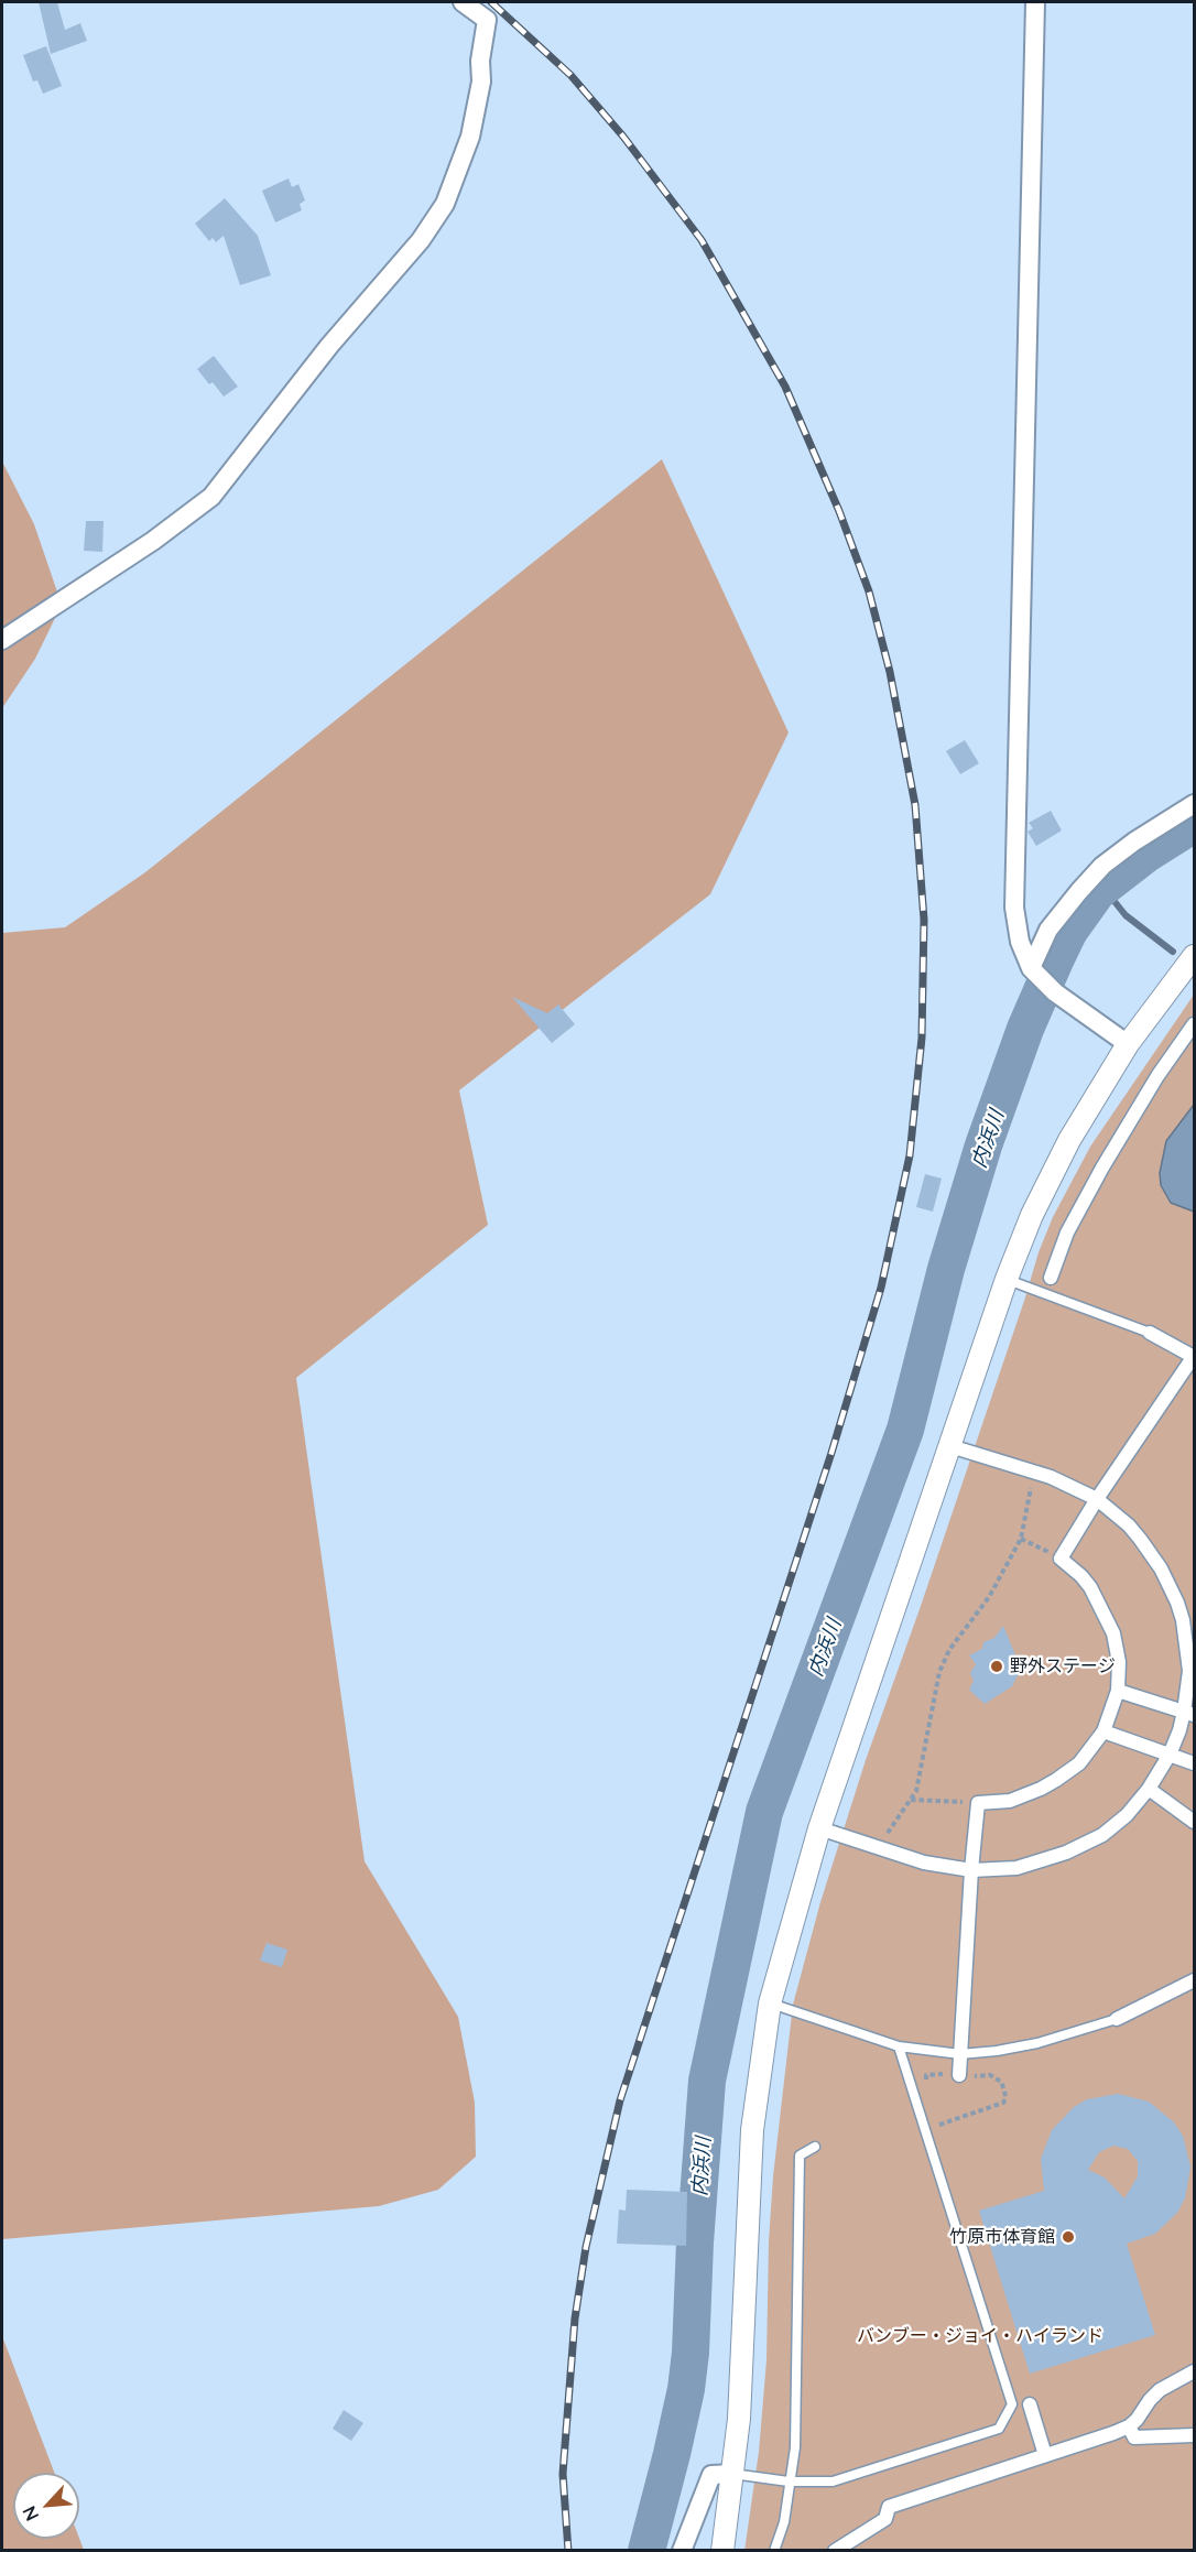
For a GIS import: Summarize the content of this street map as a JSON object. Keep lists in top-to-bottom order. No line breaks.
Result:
{"water":["内浜川"],"parks":["バンブー・ジョイ・ハイランド"],"places":["野外ステージ","竹原市体育館"],"north":"bottom left"}
